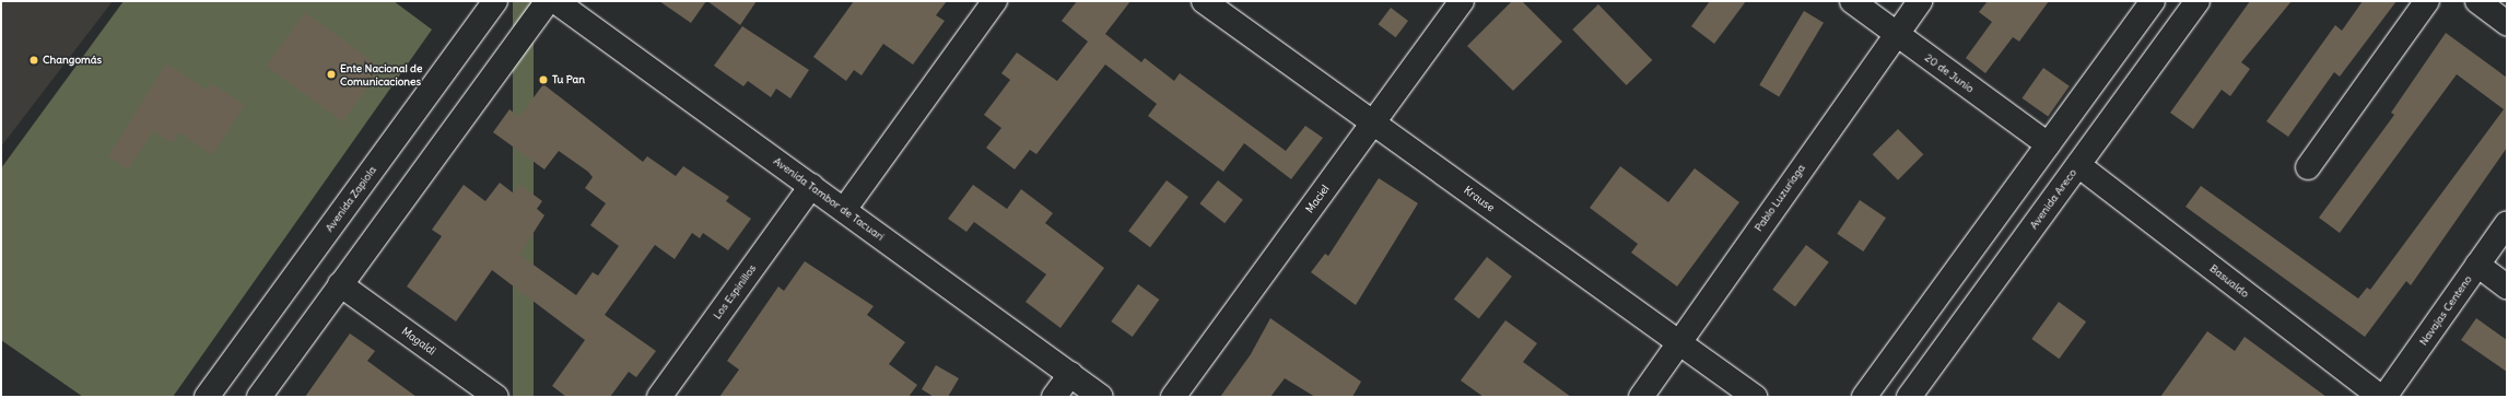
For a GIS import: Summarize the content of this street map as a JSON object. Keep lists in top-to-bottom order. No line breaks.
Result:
{"streets":{"street":["20 de Junio","Pablo Luzuriaga","Avenida Zapiola","Avenida Tambor de Tacuarí","Maciel","Krause","Avenida Areco","Basualdo","Los Espinillos","Navajas Centeno","Magaldi"]},"crossings":[["20 de Junio","Pablo Luzuriaga"],["Pablo Luzuriaga","Krause"],["Avenida Tambor de Tacuarí","Los Espinillos"],["Maciel","Krause"],["Avenida Areco","Basualdo"]],"places":["Changomás","Ente Nacional de Comunicaciones","Tu Pan"]}
